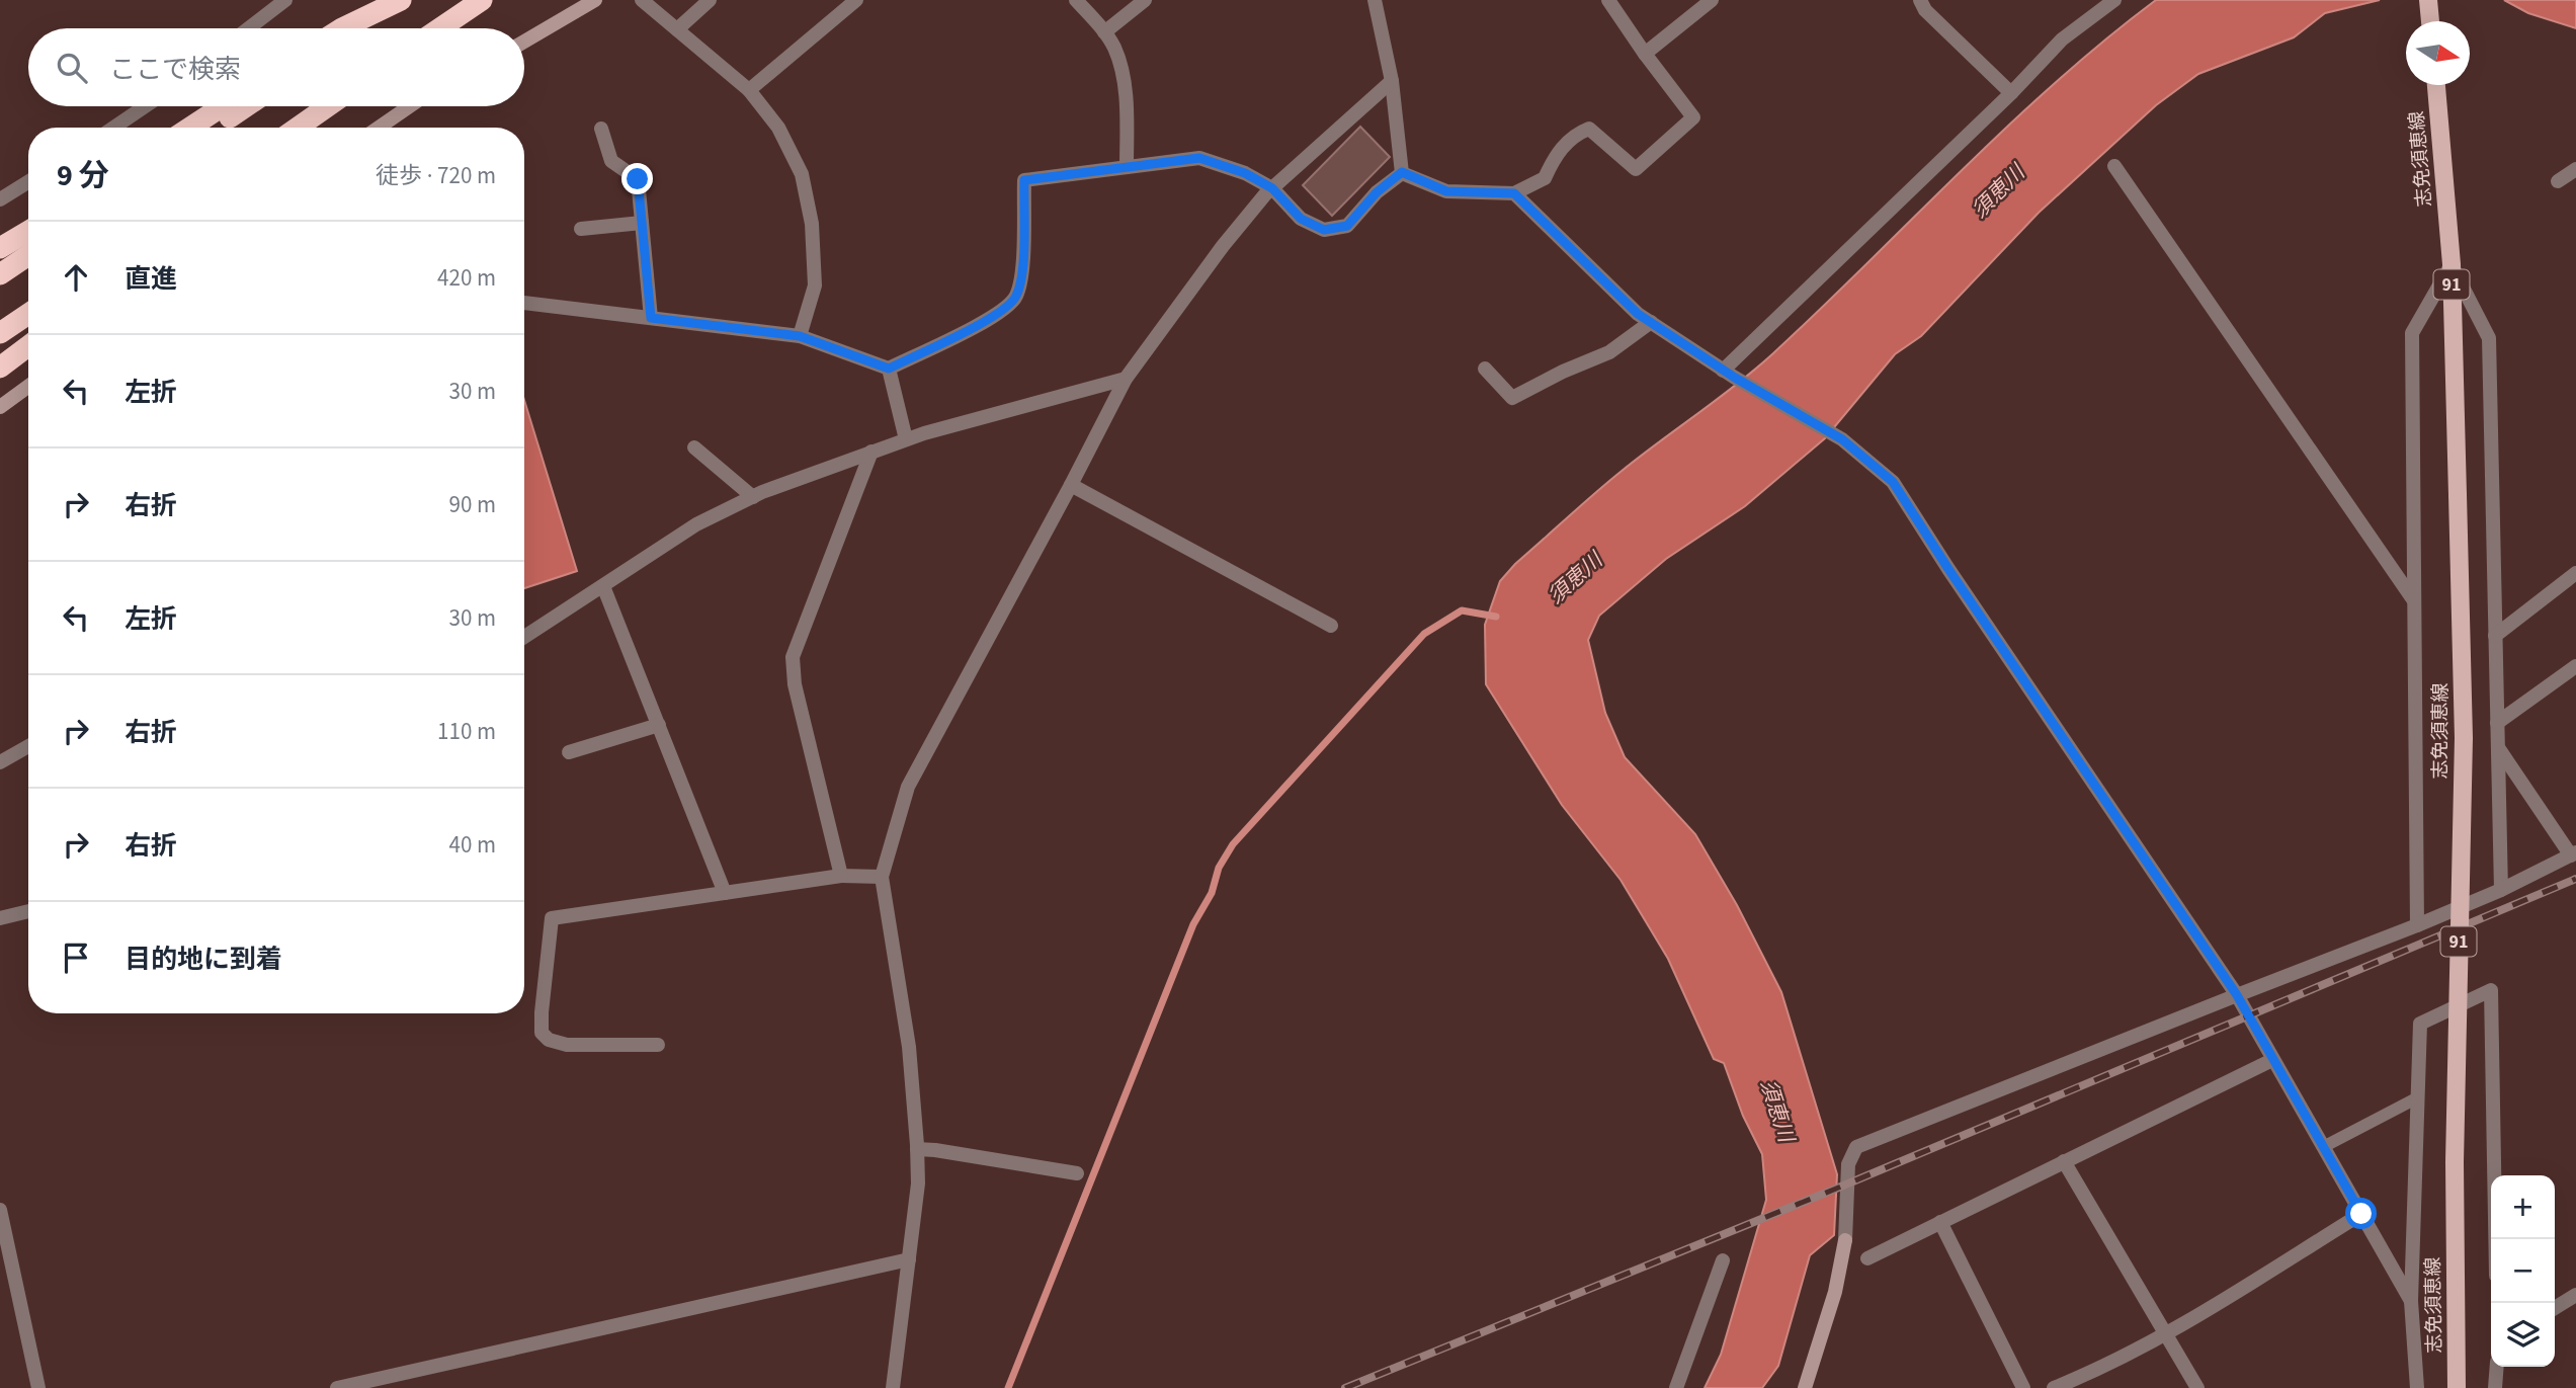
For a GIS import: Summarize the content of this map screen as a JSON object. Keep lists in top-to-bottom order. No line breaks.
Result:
{"streets":{"main road":["志免須恵線","91"]},"water":["須恵川"],"north":"right","page":{"search":"ここで検索","heading":["9 分","徒歩 · 720 m"],"list":[["直進","420 m"],["左折","30 m"],["右折","90 m"],["左折","30 m"],["右折","110 m"],["右折","40 m"],"目的地に到着"],"map_buttons":["+","−"]}}
